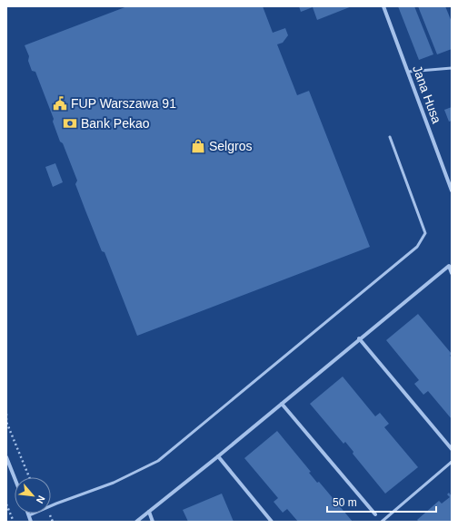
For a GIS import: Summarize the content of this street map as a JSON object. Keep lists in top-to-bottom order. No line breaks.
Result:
{"streets":{"street":["Jana Husa"]},"places":{"public building":["FUP Warszawa 91"],"bank":["Bank Pekao"],"shop":["Selgros"]},"scale_bar":"50 m","north":"bottom right"}
